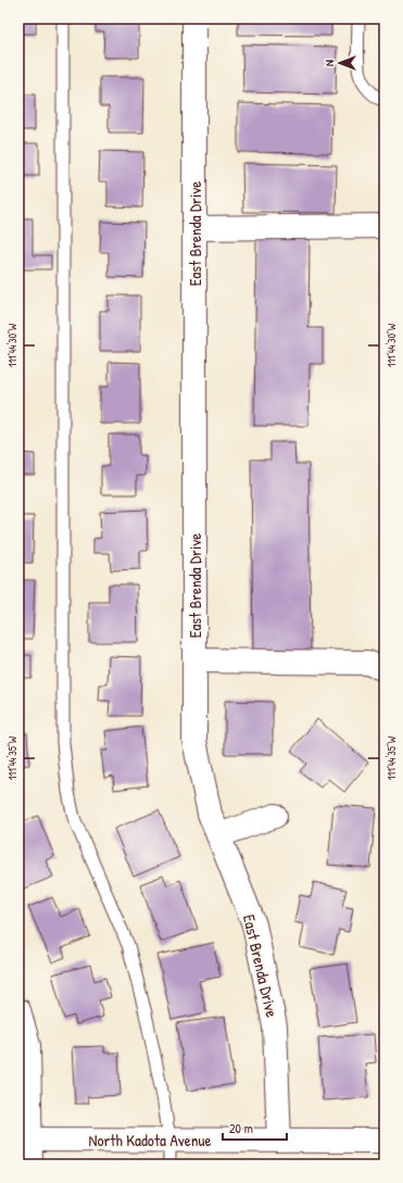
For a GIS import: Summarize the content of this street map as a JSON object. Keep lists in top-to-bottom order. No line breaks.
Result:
{"streets":{"street":["East Brenda Drive","North Kadota Avenue"]},"crossings":[["East Brenda Drive","North Kadota Avenue"]],"scale_bar":"20 m","north":"left","coordinates":["111°44'30\"W","111°44'35\"W"]}
